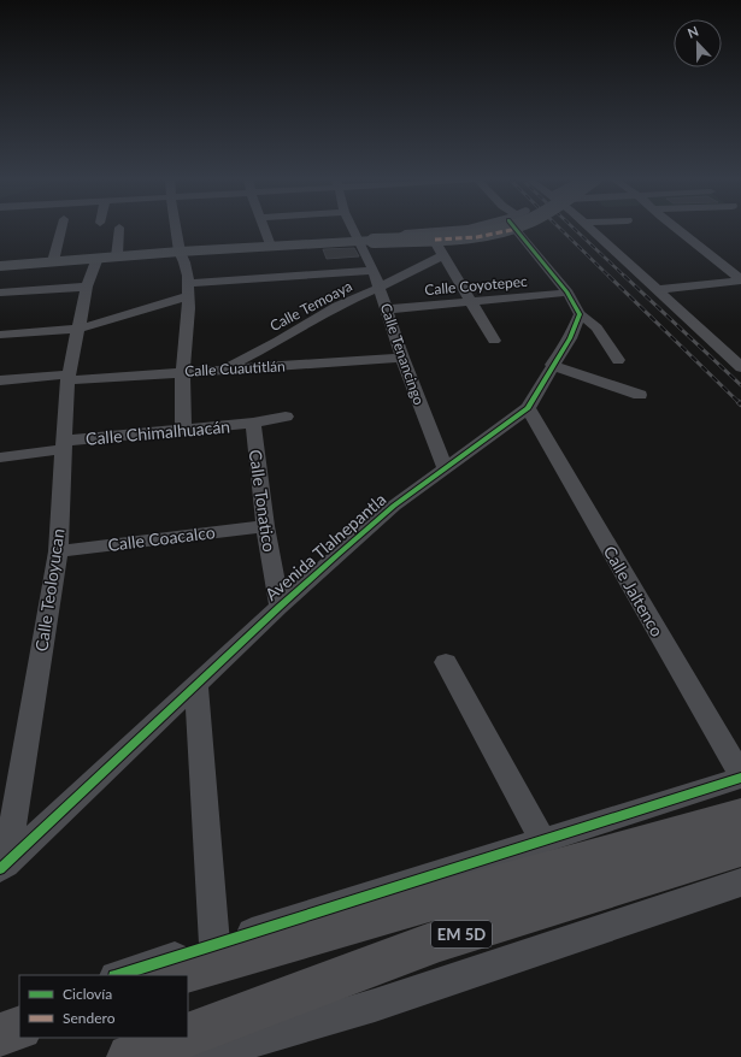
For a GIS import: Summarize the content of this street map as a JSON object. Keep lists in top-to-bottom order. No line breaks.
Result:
{"streets":{"highway":["EM 5D"],"street":["Calle Coyotepec","Calle Temoaya","Calle Tenancingo","Calle Cuautitlán","Calle Chimalhuacán","Calle Tonatico","Calle Coacalco","Avenida Tlalnepantla","Calle Teoloyucan","Calle Jaltenco"]},"crossings":[["Calle Coyotepec","Calle Tenancingo"],["Calle Temoaya","Calle Tenancingo"],["Calle Temoaya","Calle Cuautitlán"],["Calle Tenancingo","Calle Cuautitlán"],["Calle Tenancingo","Avenida Tlalnepantla"],["Calle Cuautitlán","Calle Teoloyucan"],["Calle Chimalhuacán","Calle Tonatico"],["Calle Chimalhuacán","Calle Teoloyucan"],["Calle Tonatico","Calle Coacalco"],["Calle Tonatico","Avenida Tlalnepantla"],["Calle Coacalco","Calle Teoloyucan"],["Avenida Tlalnepantla","Calle Teoloyucan"],["Avenida Tlalnepantla","Calle Jaltenco"]],"legend":["Ciclovía","Sendero"],"north":"top"}
